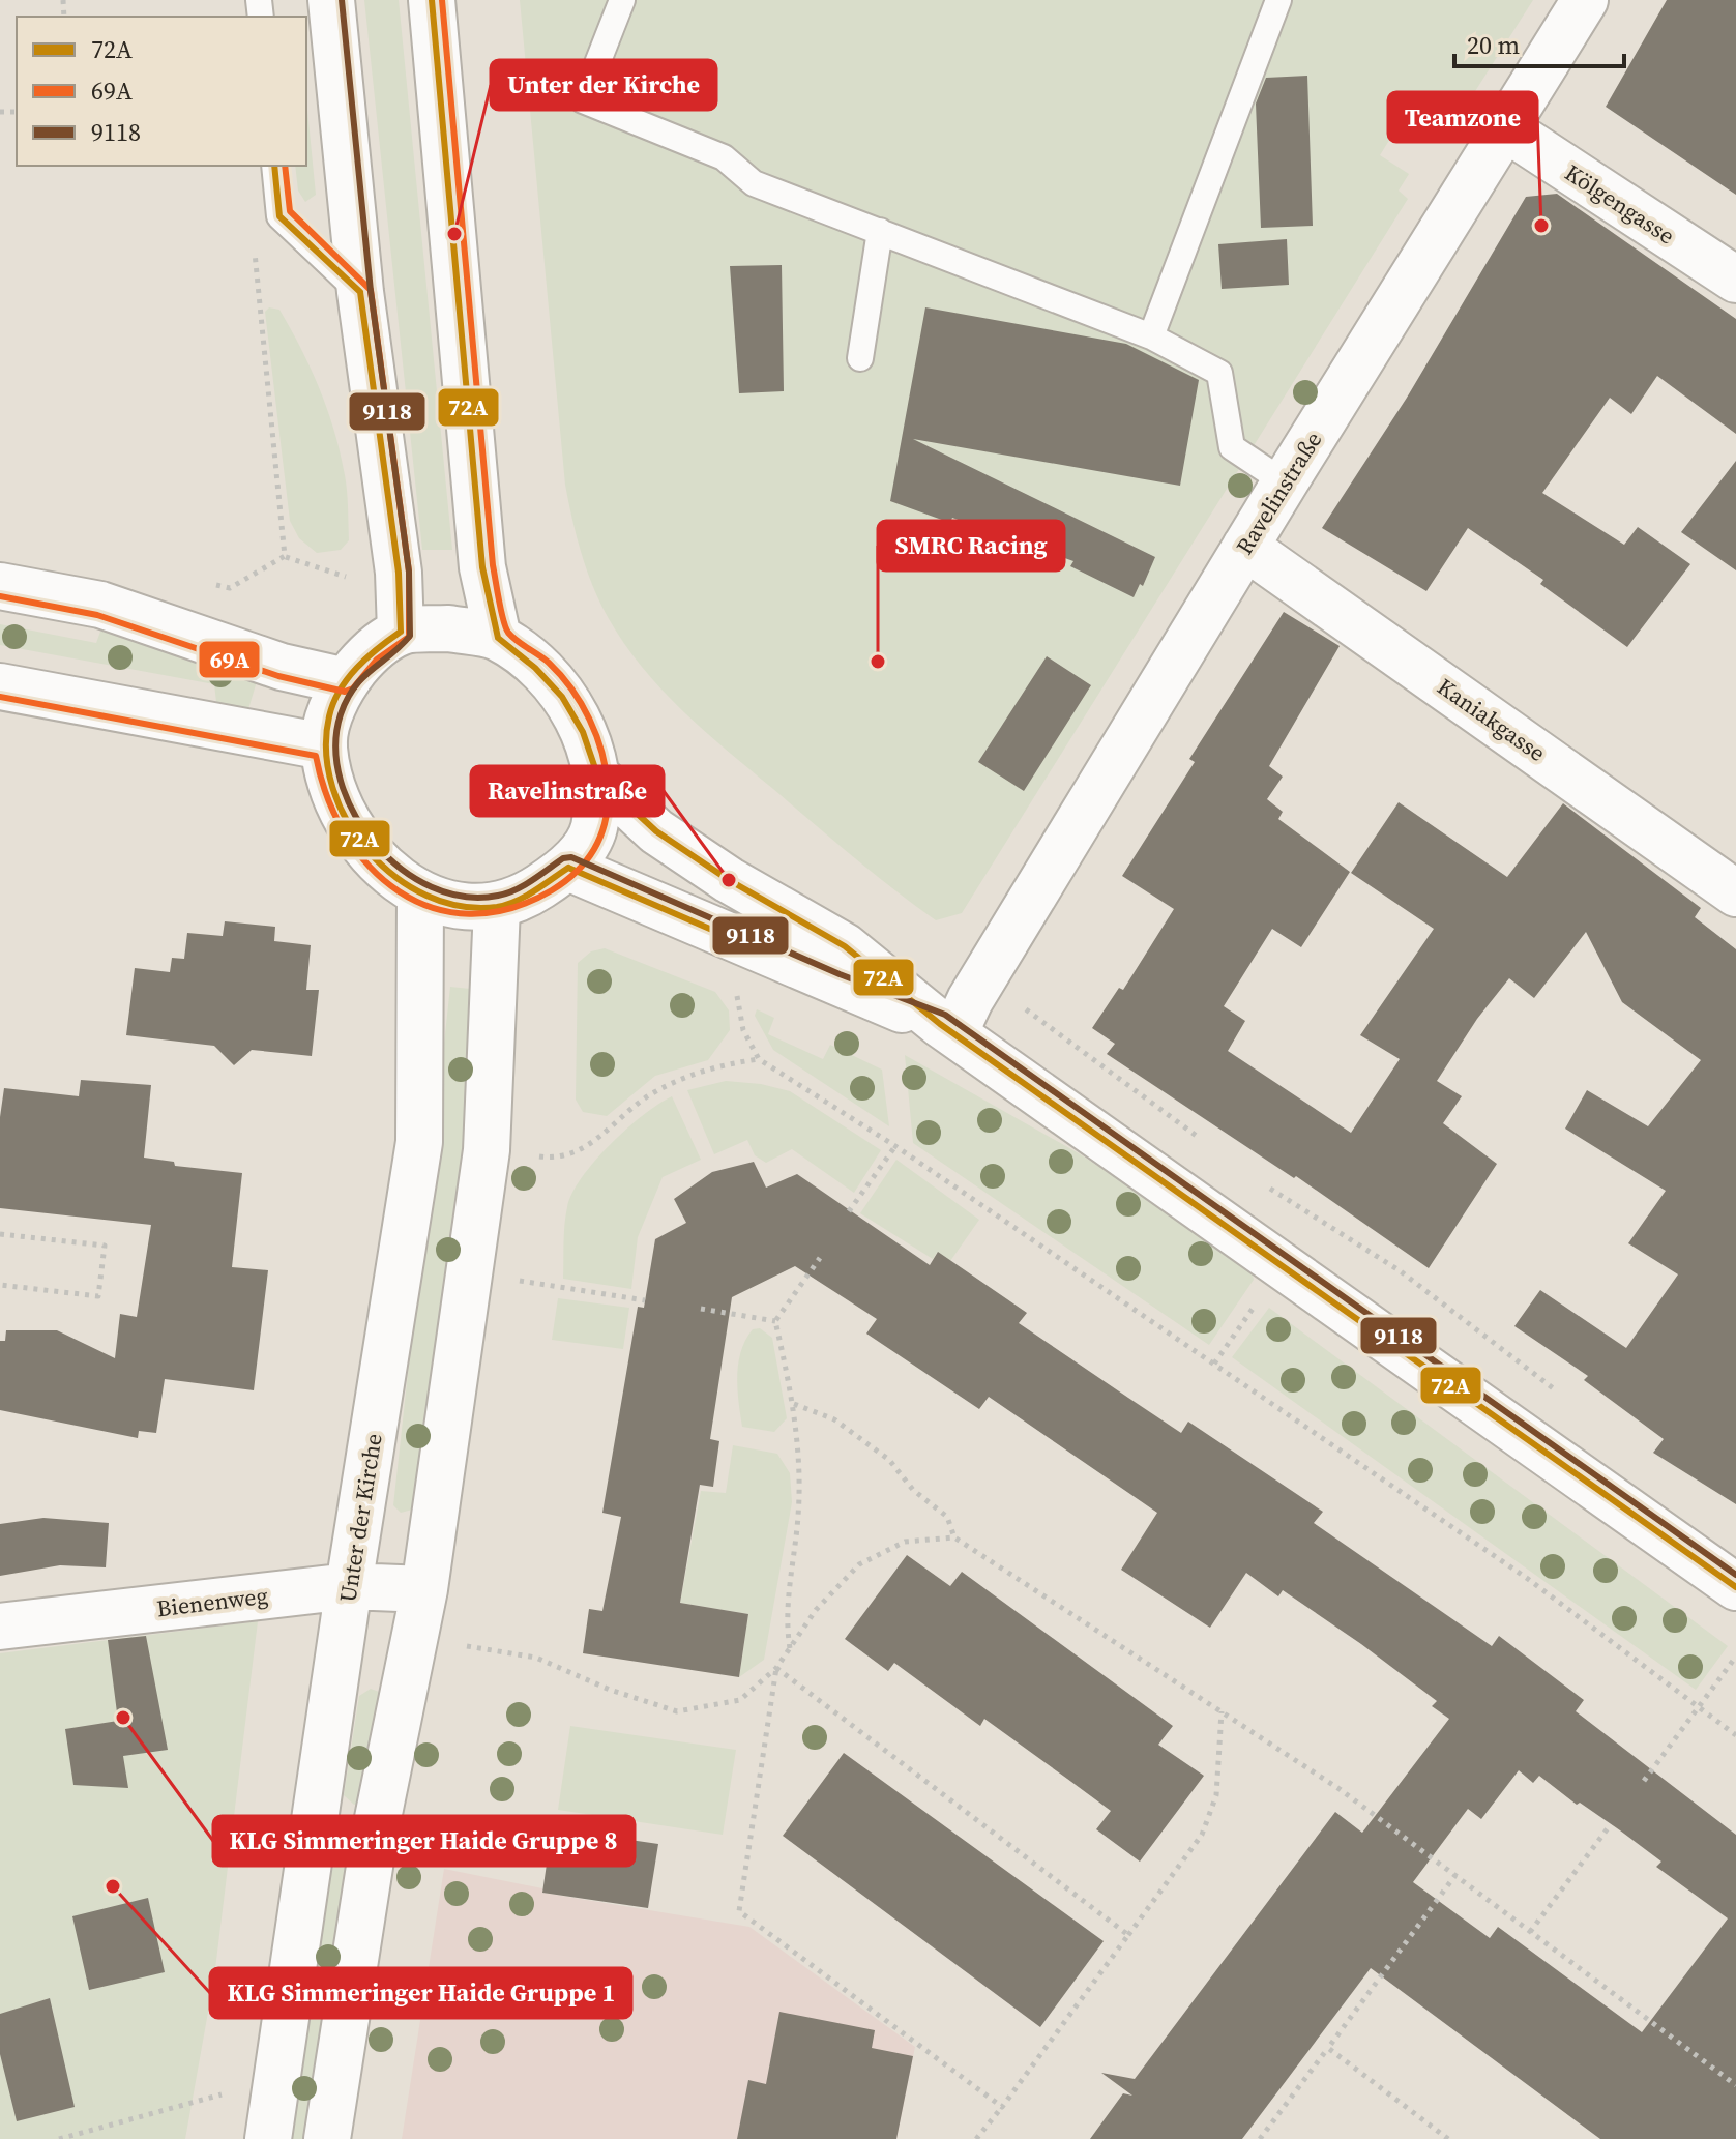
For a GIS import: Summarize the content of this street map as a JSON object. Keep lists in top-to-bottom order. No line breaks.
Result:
{"streets":{"street":["Kölgengasse","Ravelinstraße","Kaniakgasse","Unter der Kirche","Bienenweg"]},"crossings":[["Kölgengasse","Ravelinstraße"],["Ravelinstraße","Kaniakgasse"],["Unter der Kirche","Bienenweg"]],"places":["Teamzone","Unter der Kirche","SMRC Racing","Ravelinstraße","KLG Simmeringer Haide Gruppe 8","KLG Simmeringer Haide Gruppe 1"],"lines":["transit line 72A","transit line 69A","transit line 9118"],"legend":["72A","69A","9118"],"scale_bar":"20 m"}
